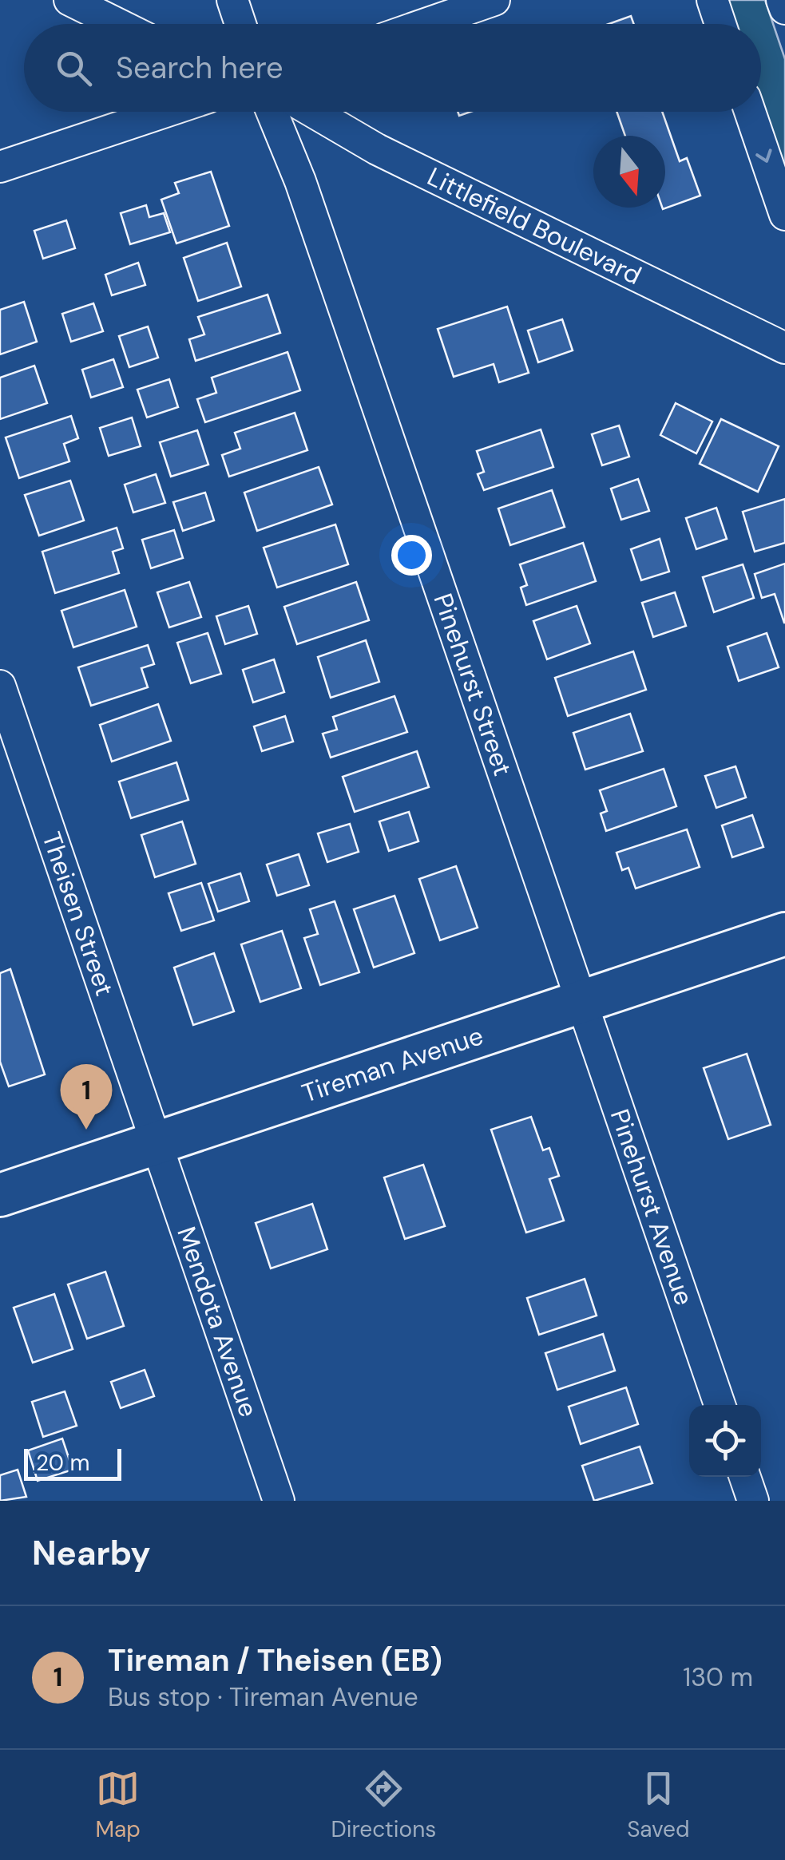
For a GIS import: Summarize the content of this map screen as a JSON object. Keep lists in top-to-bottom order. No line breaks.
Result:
{"streets":{"street":["Littlefield Boulevard","Pinehurst Street","Theisen Street","Tireman Avenue","Pinehurst Avenue","Mendota Avenue"]},"crossings":[["Pinehurst Street","Tireman Avenue"],["Pinehurst Street","Pinehurst Avenue"],["Theisen Street","Tireman Avenue"],["Theisen Street","Mendota Avenue"],["Tireman Avenue","Pinehurst Avenue"],["Tireman Avenue","Mendota Avenue"]],"scale_bar":"20 m","north":"bottom","page":{"search":"Search here","pins":"1","scale":"20 m","heading":"Nearby","list":[{"mark":"1","name":"Tireman / Theisen (EB)","note":"Bus stop · Tireman Avenue","value":"130 m"}],"nav":["Map","Directions","Saved"]}}
